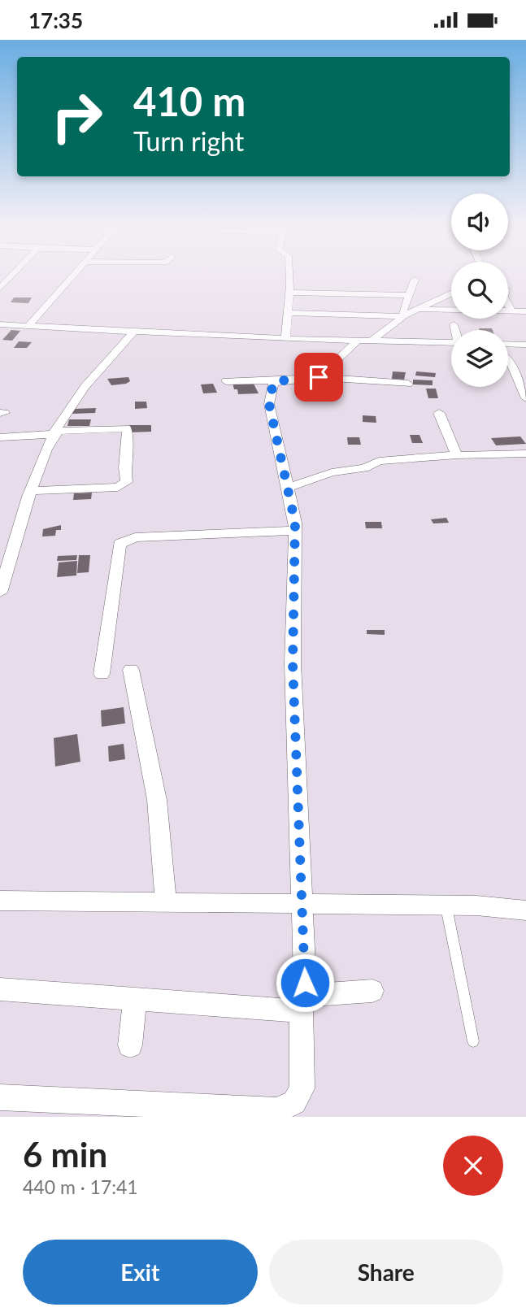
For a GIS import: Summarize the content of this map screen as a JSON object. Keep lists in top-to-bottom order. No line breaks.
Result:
{"page":{"status":"17:35","turn":["410 m","Turn right"],"heading":["6 min","440 m · 17:41"],"buttons":["Exit","Share"]}}
